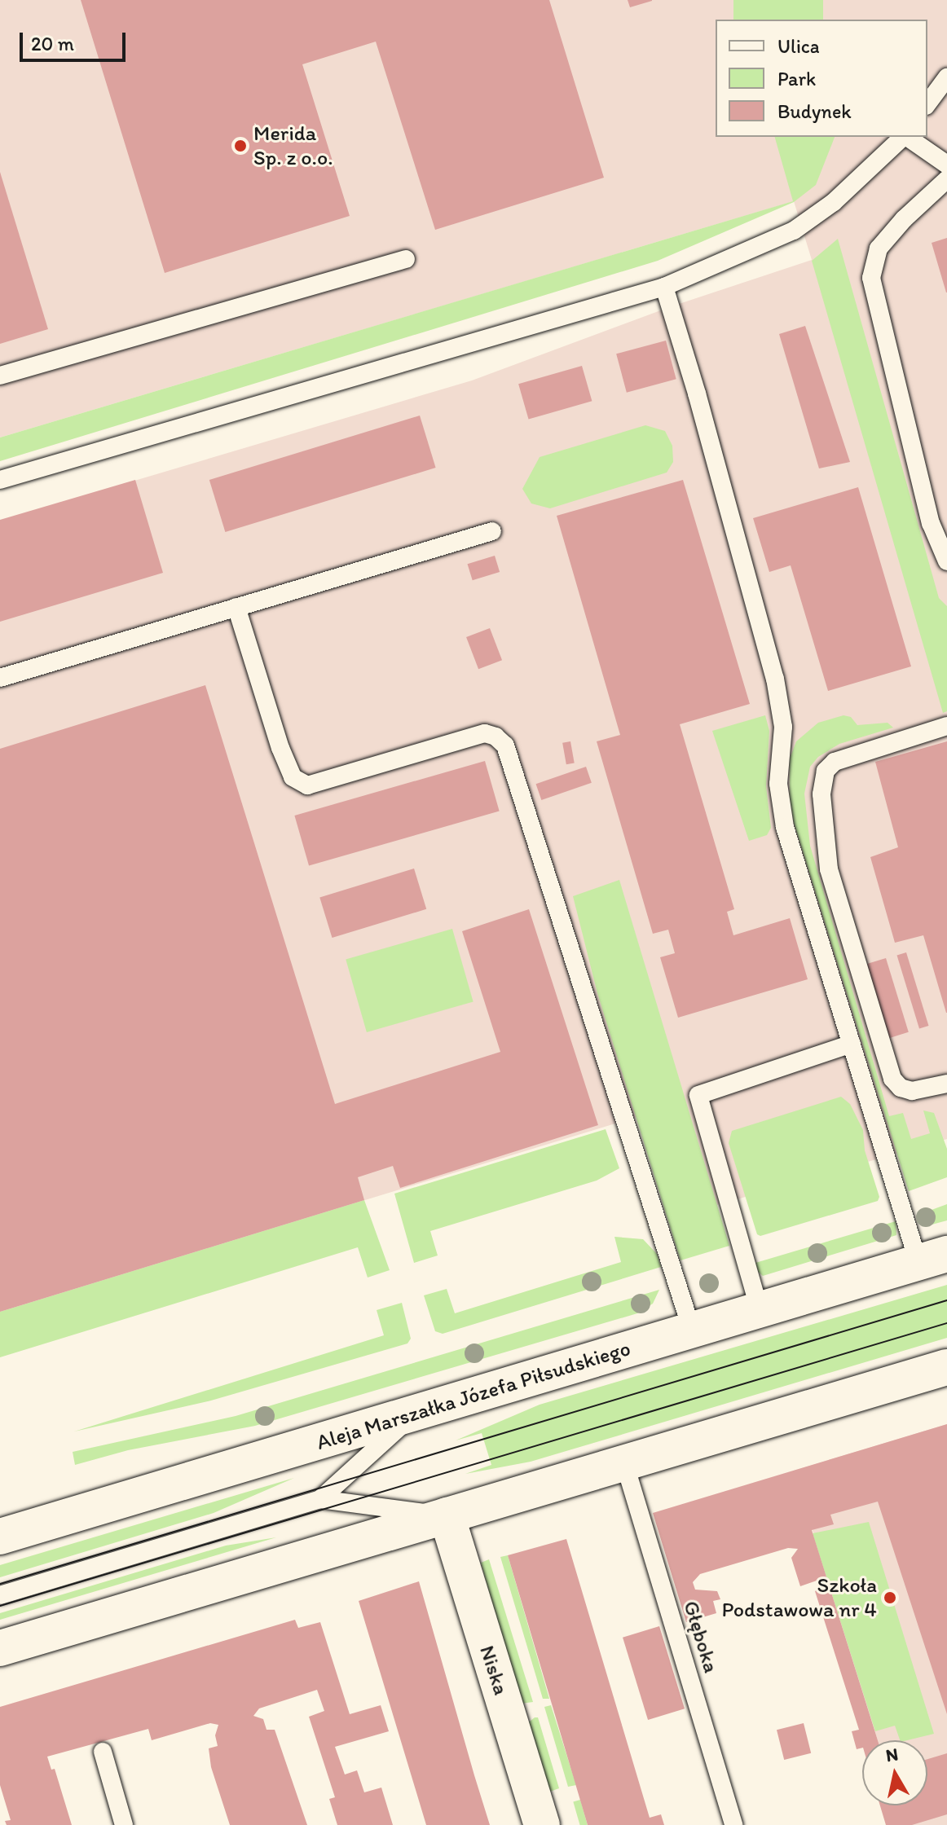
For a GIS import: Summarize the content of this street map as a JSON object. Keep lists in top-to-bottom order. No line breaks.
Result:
{"streets":{"main road":["Aleja Marszałka Józefa Piłsudskiego","Niska"],"lane":["Głęboka"]},"places":["Merida Sp. z o.o.","Szkoła Podstawowa nr 4"],"legend":["Ulica","Park","Budynek"],"scale_bar":"20 m","north":"top"}
